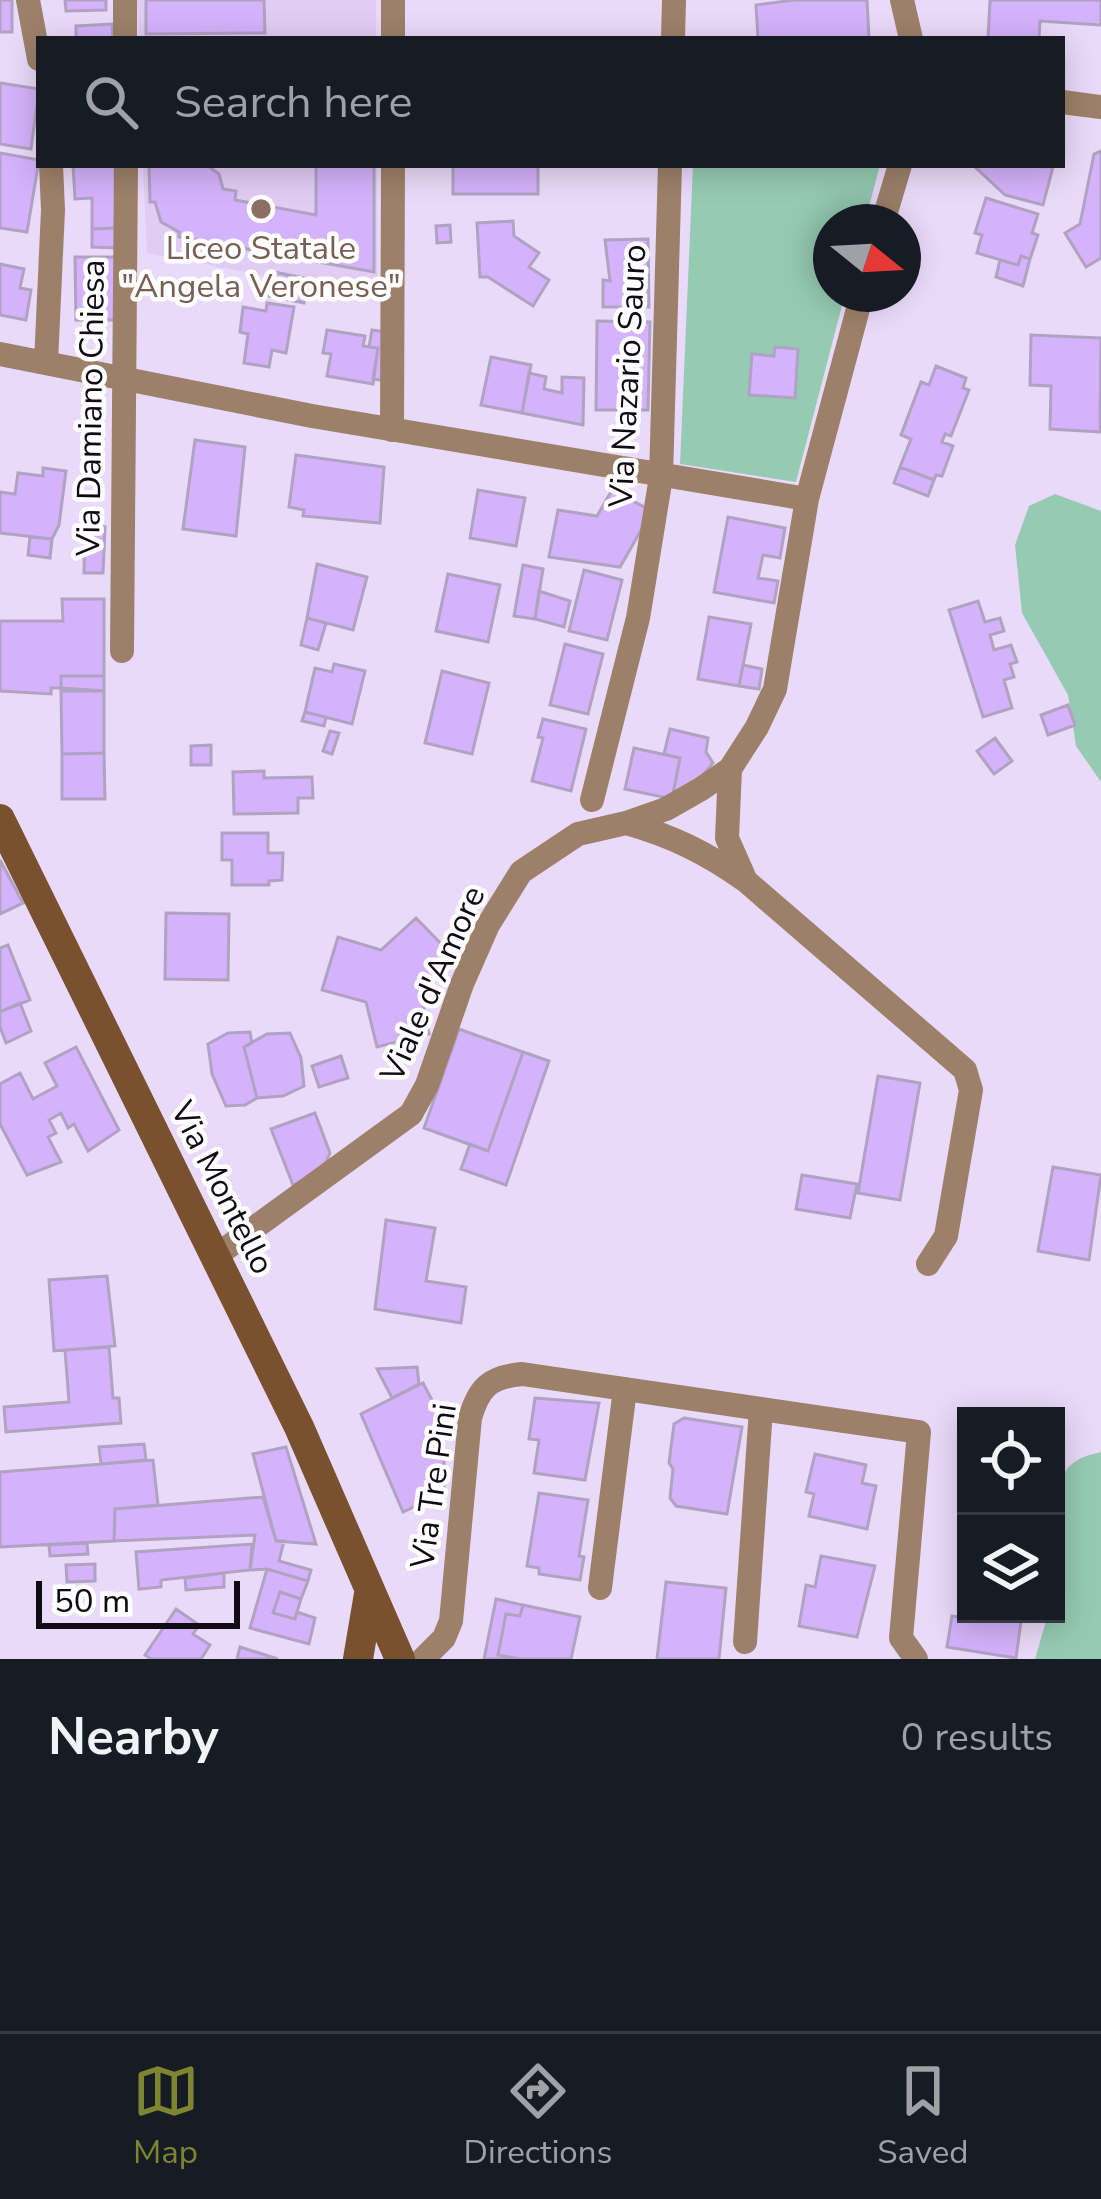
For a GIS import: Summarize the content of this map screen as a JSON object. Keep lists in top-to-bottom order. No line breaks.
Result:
{"streets":{"street":["Via Nazario Sauro","Via Damiano Chiesa","Viale d'Amore","Via Montello","Via Tre Pini"]},"crossings":[["Viale d'Amore","Via Montello"]],"places":["Liceo Statale \"Angela Veronese\""],"scale_bar":"50 m","north":"right","page":{"search":"Search here","scale":"50 m","heading":["Nearby","0 results"],"nav":["Map","Directions","Saved"]}}
